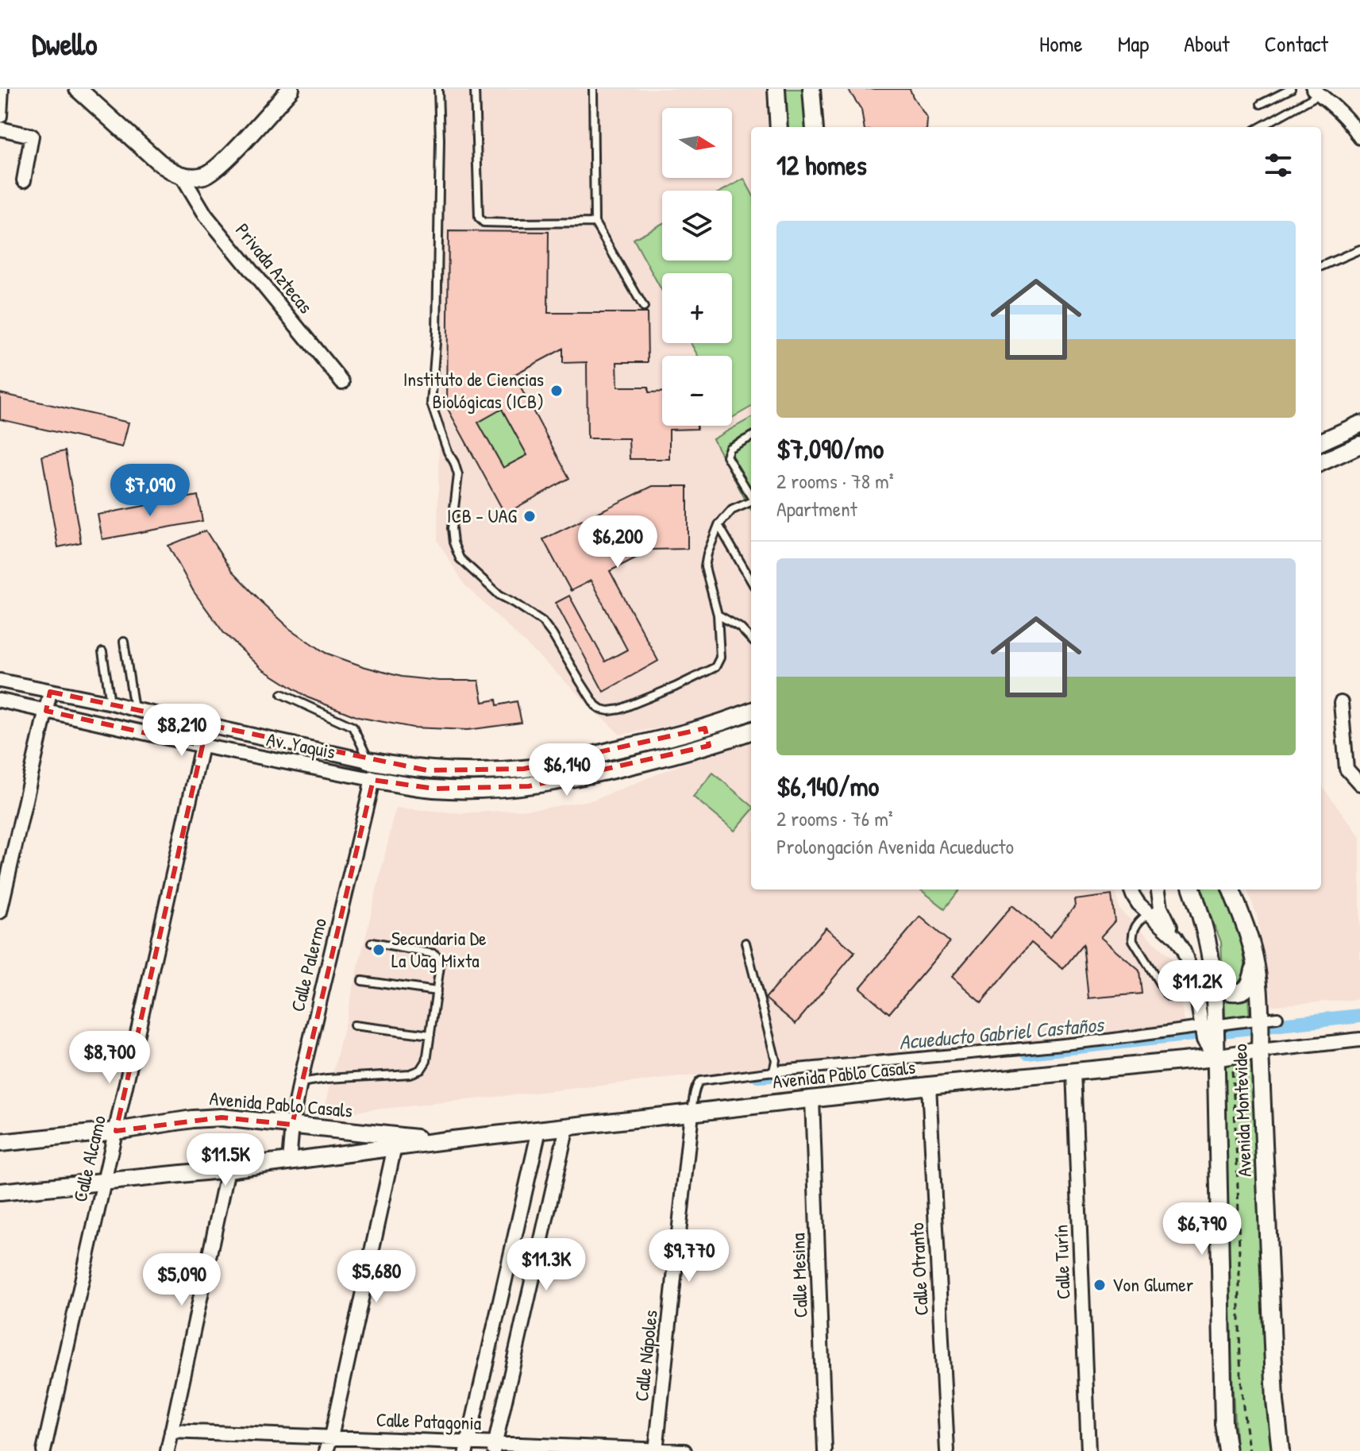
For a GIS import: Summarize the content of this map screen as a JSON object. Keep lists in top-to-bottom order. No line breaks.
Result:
{"streets":{"street":["Privada Aztecas","Av. Yaquis","Calle Palermo","Avenida Pablo Casals","Avenida Montevideo","Calle Alcamo","Calle Turín","Calle Otranto","Calle Mesina","Calle Nápoles","Calle Patagonia"]},"crossings":[["Av. Yaquis","Calle Palermo"],["Av. Yaquis","Calle Alcamo"],["Calle Palermo","Avenida Pablo Casals"],["Avenida Pablo Casals","Avenida Montevideo"],["Avenida Pablo Casals","Calle Alcamo"],["Avenida Pablo Casals","Calle Turín"],["Avenida Pablo Casals","Calle Otranto"],["Avenida Pablo Casals","Calle Mesina"],["Avenida Pablo Casals","Calle Nápoles"],["Calle Nápoles","Calle Patagonia"]],"water":["Acueducto Gabriel Castaños"],"places":["Instituto de Ciencias Biológicas (ICB)","ICB - UAG","Secundaria De La Uag Mixta","Von Glumer"],"north":"right","page":{"header":"Dwello","nav":["Home","Map","About","Contact"],"map_buttons":["+","−"],"heading":"12 homes","list":[{"name":"$7,090/mo","note":"2 rooms · 78 m² · Apartment"},{"name":"$6,140/mo","note":"2 rooms · 76 m² · Prolongación Avenida Acueducto"}],"price":["$7,090","$6,200","$8,210","$6,140","$11.2K","$8,700","$11.5K","$6,790","$9,770","$11.3K","$5,680","$5,090"]}}
